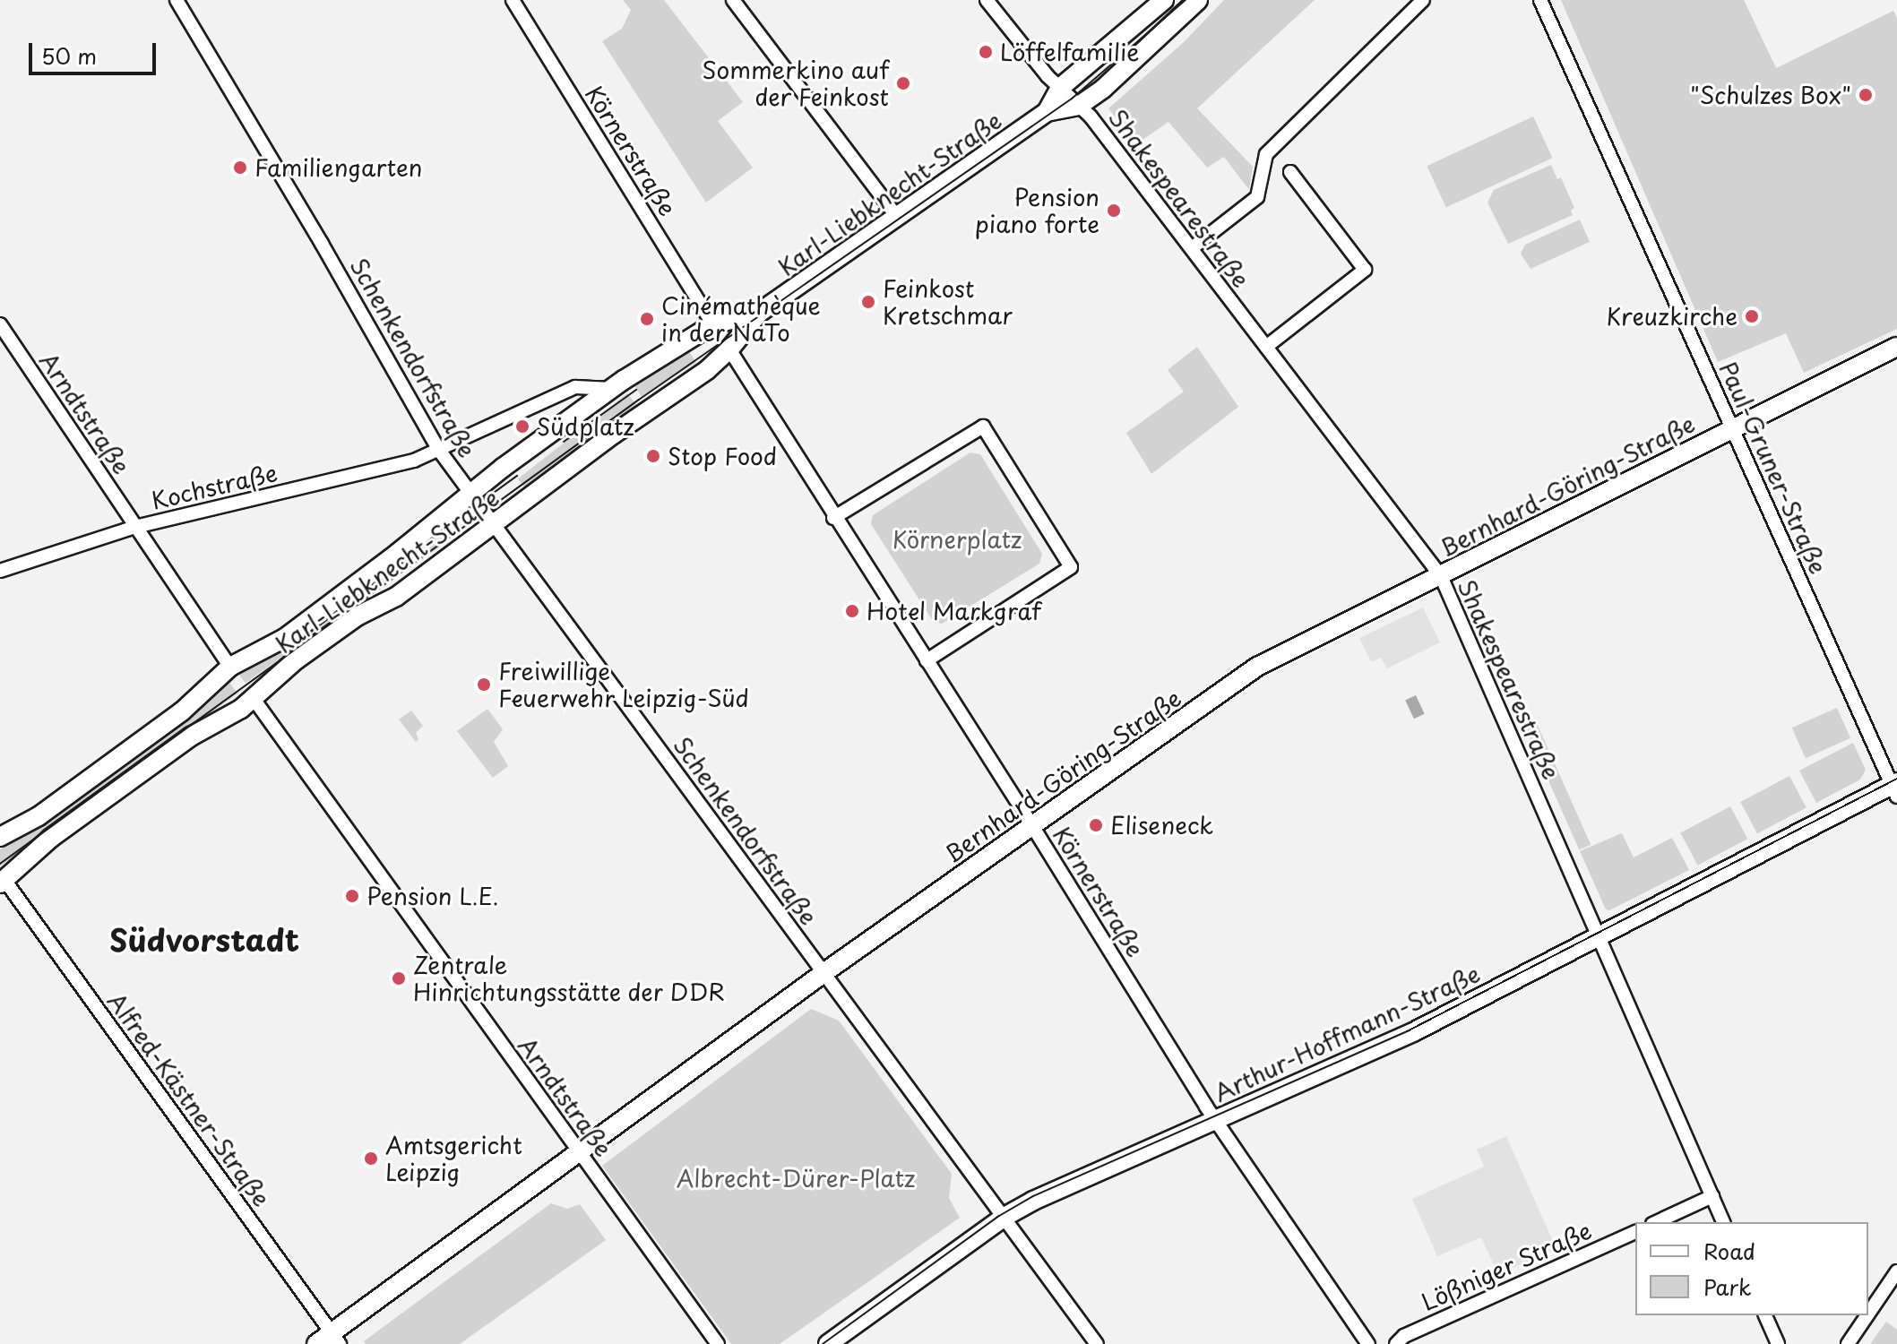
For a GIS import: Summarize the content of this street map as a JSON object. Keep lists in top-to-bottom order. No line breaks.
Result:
{"streets":{"street":["Körnerstraße","Karl-Liebknecht-Straße","Shakespearestraße","Schenkendorfstraße","Arndtstraße","Paul-Gruner-Straße","Bernhard-Göring-Straße","Kochstraße","Arthur-Hoffmann-Straße","Alfred-Kästner-Straße","Lößniger Straße"]},"crossings":[["Körnerstraße","Karl-Liebknecht-Straße"],["Körnerstraße","Bernhard-Göring-Straße"],["Körnerstraße","Arthur-Hoffmann-Straße"],["Karl-Liebknecht-Straße","Shakespearestraße"],["Karl-Liebknecht-Straße","Schenkendorfstraße"],["Karl-Liebknecht-Straße","Arndtstraße"],["Karl-Liebknecht-Straße","Alfred-Kästner-Straße"],["Shakespearestraße","Bernhard-Göring-Straße"],["Shakespearestraße","Arthur-Hoffmann-Straße"],["Schenkendorfstraße","Bernhard-Göring-Straße"],["Schenkendorfstraße","Kochstraße"],["Schenkendorfstraße","Arthur-Hoffmann-Straße"],["Arndtstraße","Bernhard-Göring-Straße"],["Arndtstraße","Kochstraße"],["Paul-Gruner-Straße","Bernhard-Göring-Straße"],["Paul-Gruner-Straße","Arthur-Hoffmann-Straße"],["Bernhard-Göring-Straße","Alfred-Kästner-Straße"]],"districts":["Südvorstadt"],"parks":["Körnerplatz","Albrecht-Dürer-Platz"],"places":["Löffelfamilie","Sommerkino auf der Feinkost","\"Schulzes Box\"","Familiengarten","Pension piano forte","Feinkost Kretschmar","Kreuzkirche","Cinémathèque in der NaTo","Südplatz","Stop Food","Hotel Markgraf","Freiwillige Feuerwehr Leipzig-Süd","Eliseneck","Pension L.E.","Zentrale Hinrichtungsstätte der DDR","Amtsgericht Leipzig"],"legend":["Road","Park"],"scale_bar":"50 m"}
